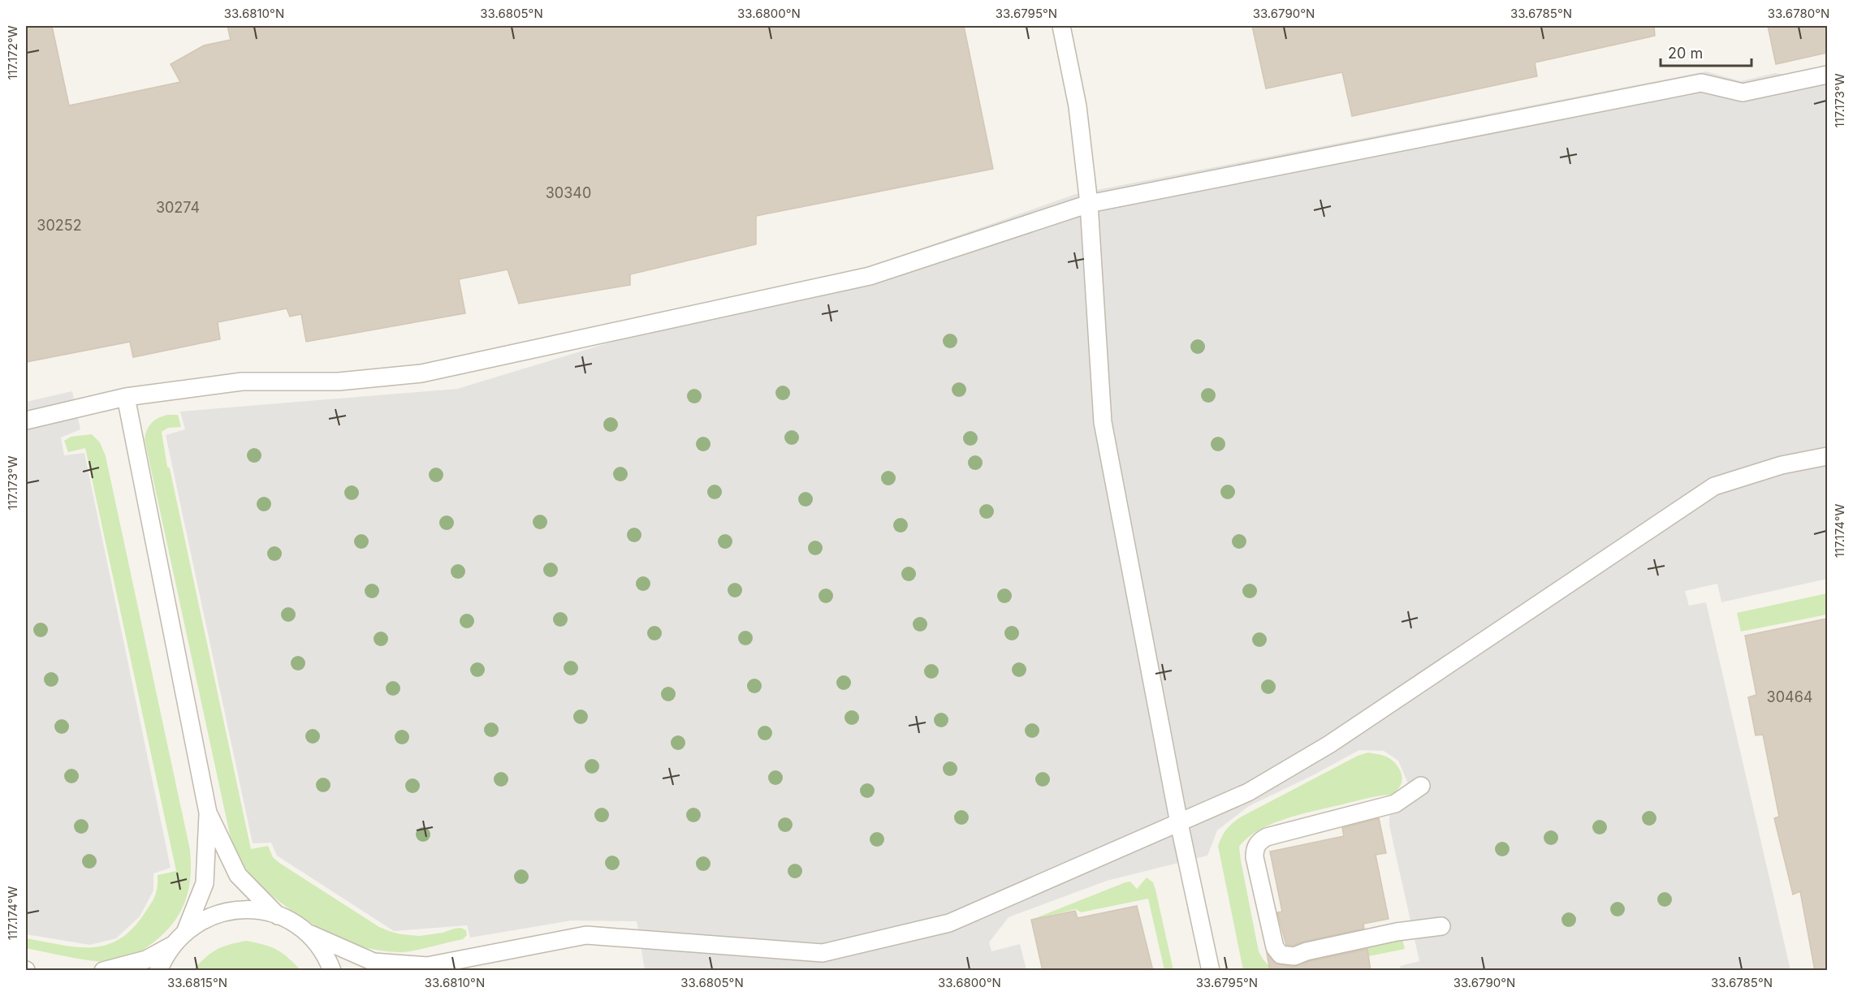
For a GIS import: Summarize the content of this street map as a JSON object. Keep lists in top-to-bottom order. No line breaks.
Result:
{"house_numbers":["30340","30274","30252","30464"],"scale_bar":"20 m","coordinates":["33.6810°N","33.6805°N","33.6800°N","33.6795°N","33.6790°N","33.6785°N","33.6780°N","117.172°W","117.173°W","117.174°W","33.6815°N"]}
